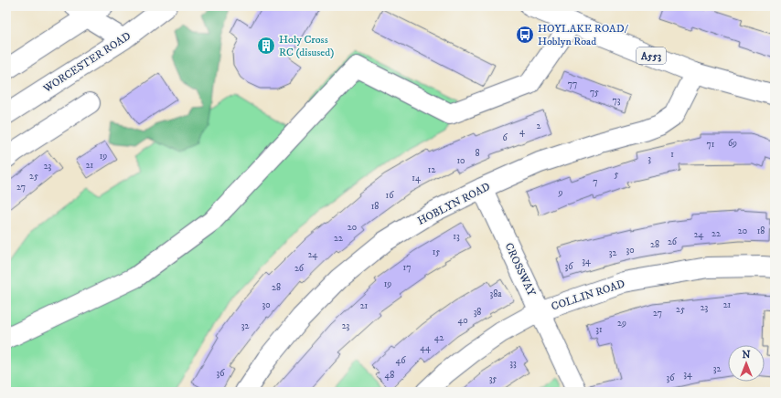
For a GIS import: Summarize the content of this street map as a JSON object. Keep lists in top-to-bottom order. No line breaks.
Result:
{"streets":{"street":["A553","WORCESTER ROAD","HOBLYN ROAD","CROSSWAY","COLLIN ROAD"]},"crossings":[["A553","HOBLYN ROAD"],["HOBLYN ROAD","CROSSWAY"],["CROSSWAY","COLLIN ROAD"]],"places":{"bus stop":["HOYLAKE ROAD/ Hoblyn Road"],"building":["Holy Cross RC (disused)"]},"house_numbers":["77","75","73","2","4","6","69","71","8","1","19","3","10","21","23","12","5","25","14","7","27","9","16","18","20","20","18","22","24","13","22","26","28","30","15","32","24","34","36","17","26","19","28","38a","30","21","21","23","25","38","27","40","29","32","23","31","42","44","46","33","32","36","34","48","36","35"],"north":"top"}
